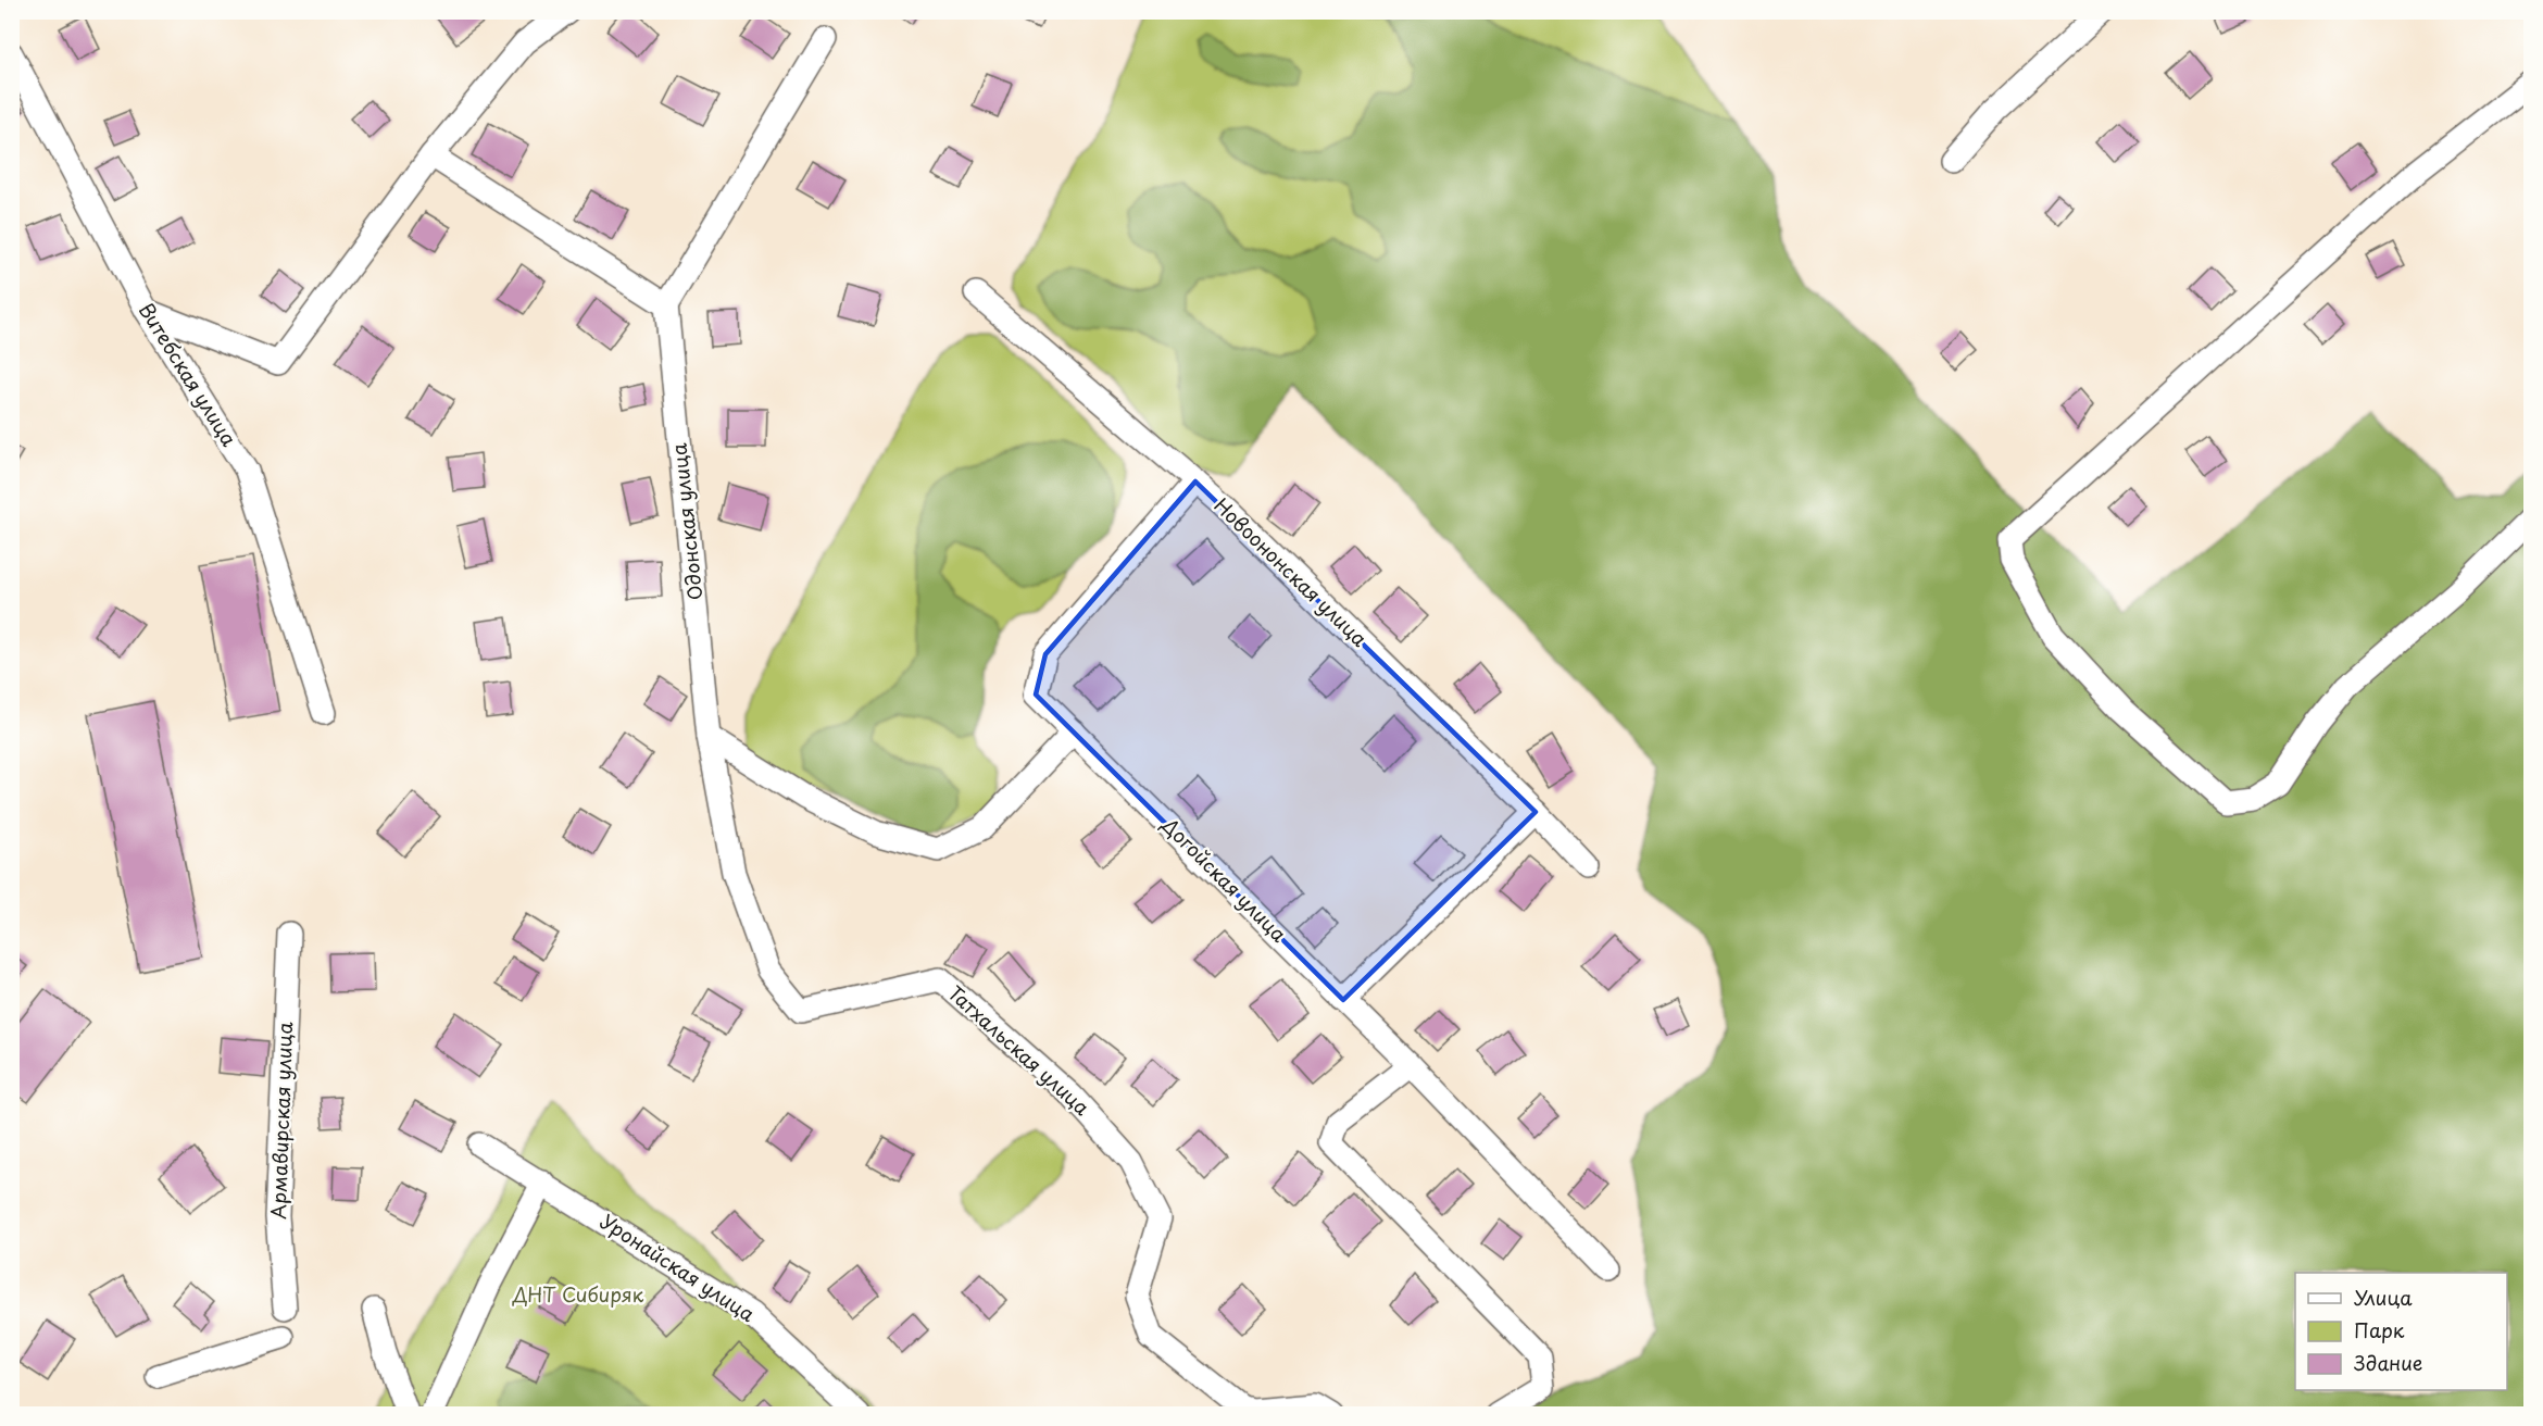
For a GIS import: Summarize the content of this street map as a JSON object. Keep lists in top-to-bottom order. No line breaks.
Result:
{"streets":{"street":["Витебская улица","Одонская улица","Новоононская улица","Догойская улица","Татхальская улица","Армавирская улица","Уронайская улица"]},"crossings":[["Одонская улица","Татхальская улица"],["Новоононская улица","Догойская улица"]],"parks":["ДНТ Сибиряк"],"legend":["Улица","Парк","Здание"]}
